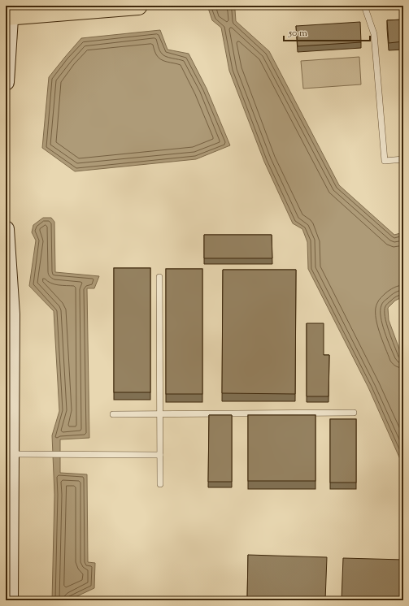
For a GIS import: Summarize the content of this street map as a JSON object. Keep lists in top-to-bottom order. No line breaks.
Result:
{"scale_bar":"50 m"}
